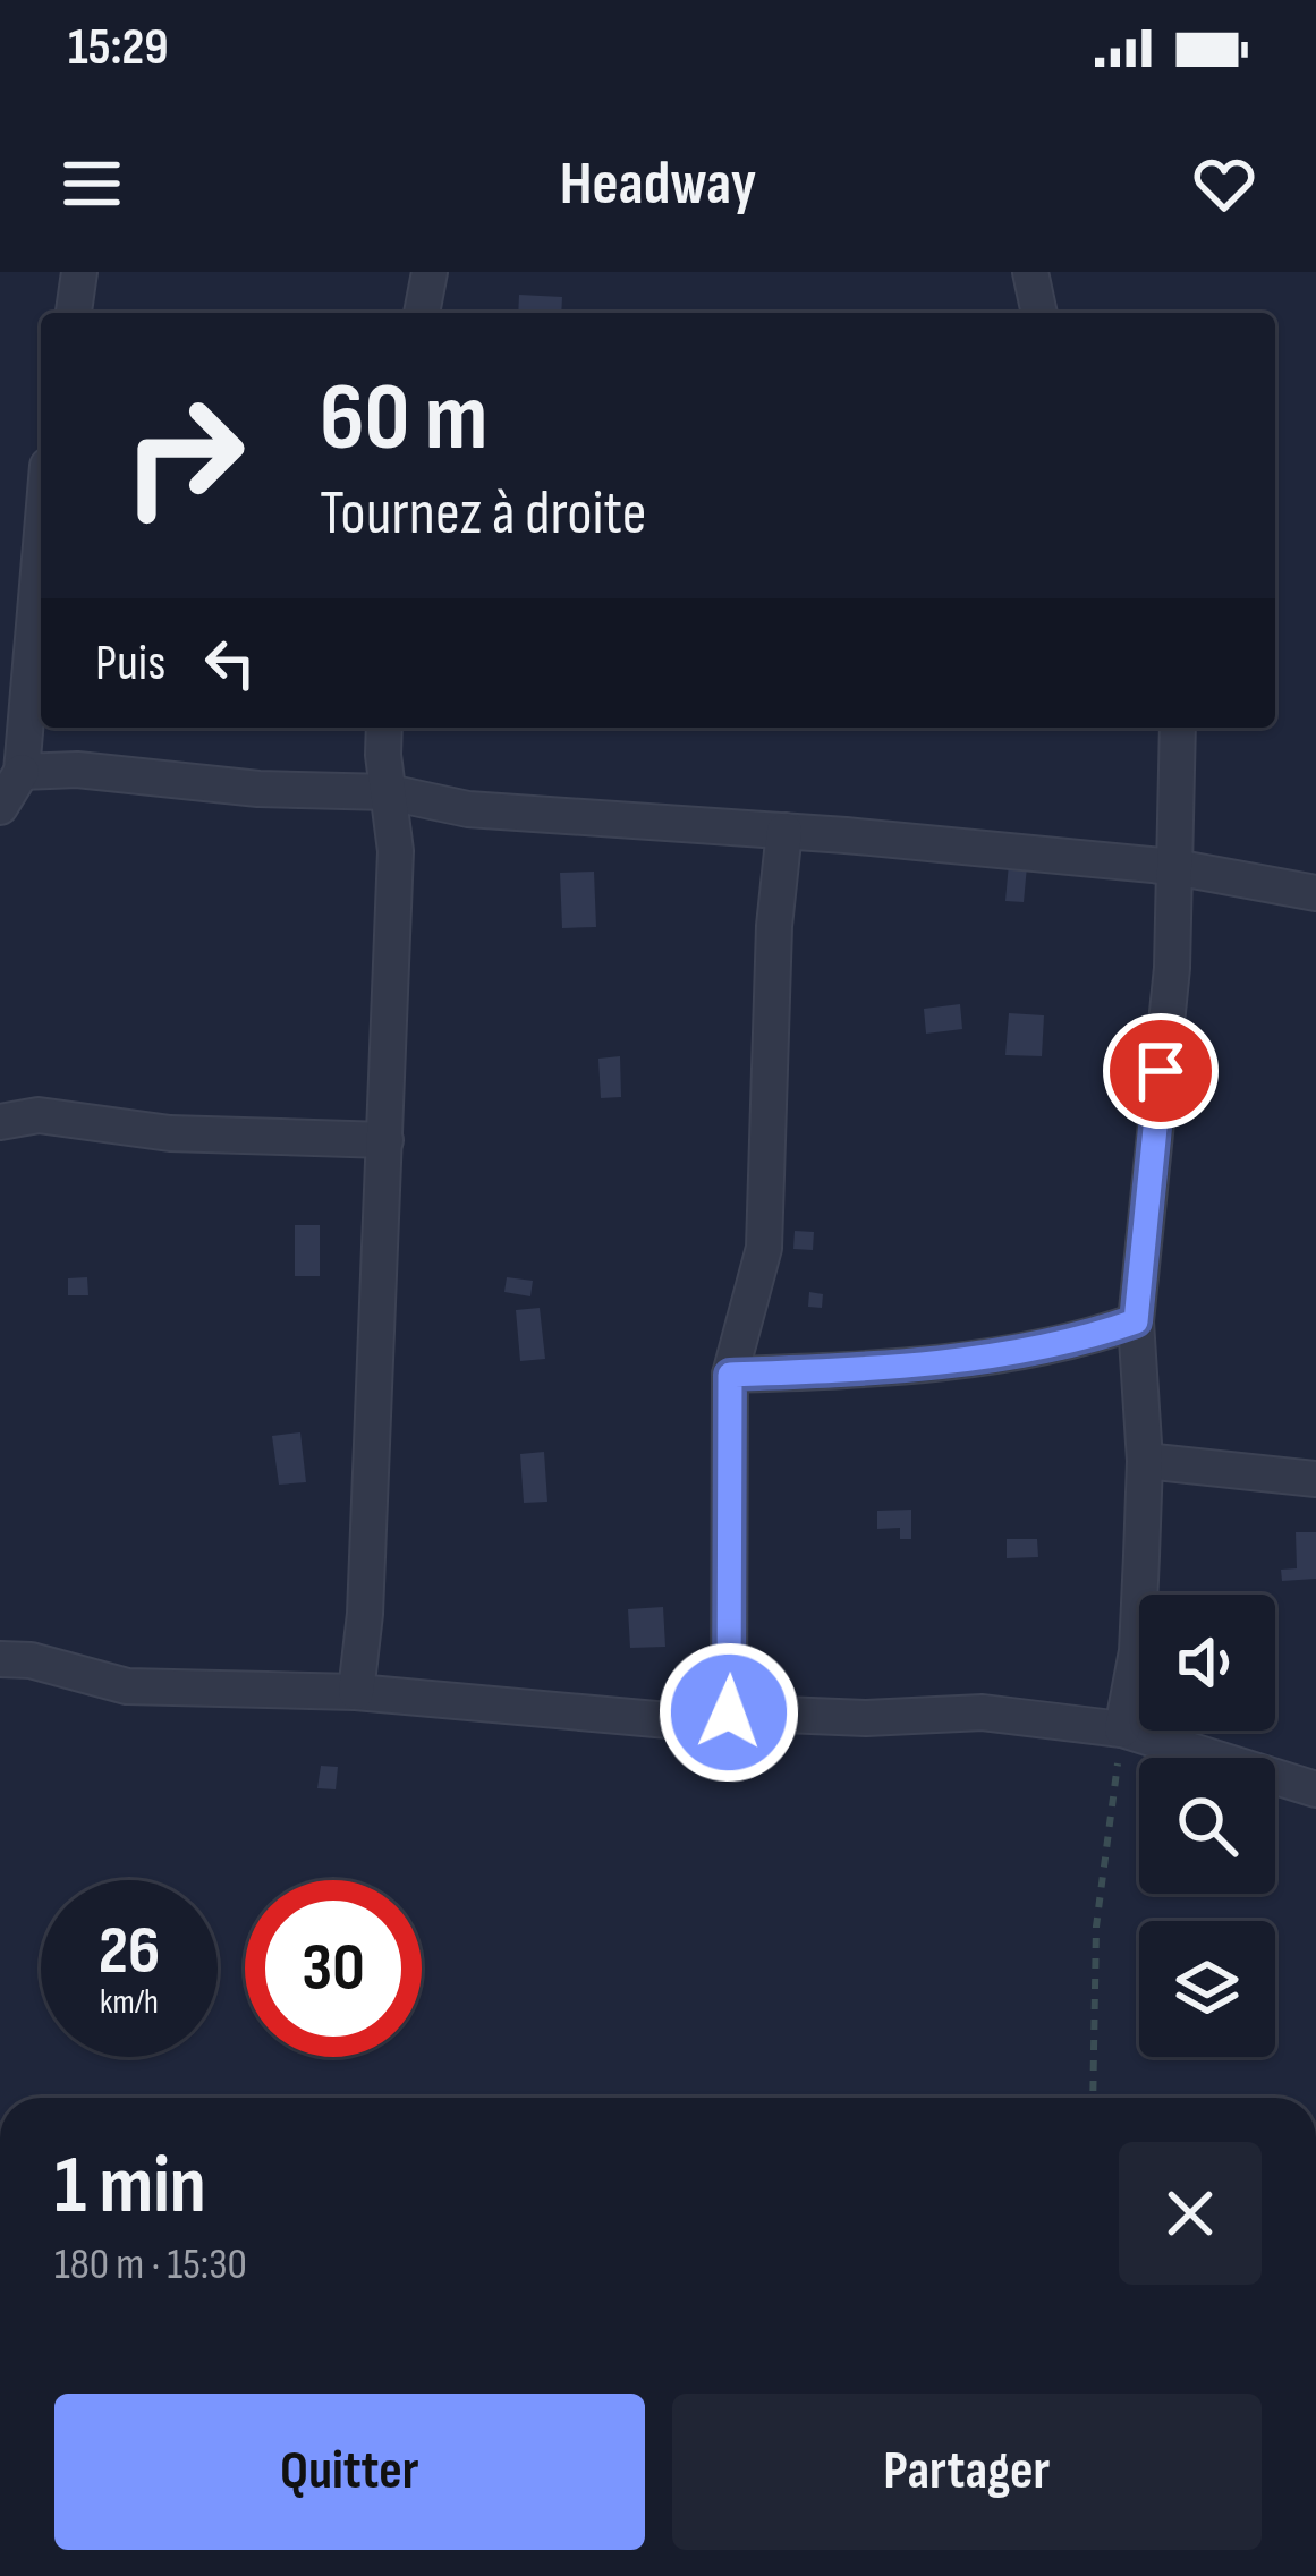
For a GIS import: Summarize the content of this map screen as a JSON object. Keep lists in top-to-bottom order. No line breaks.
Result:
{"page":{"status":"15:29","header":"Headway","turn":["60 m","Tournez à droite"],"then":"Puis","speed":"26 km/h","limit":"30","heading":["1 min","180 m · 15:30"],"buttons":["Quitter","Partager"]}}
